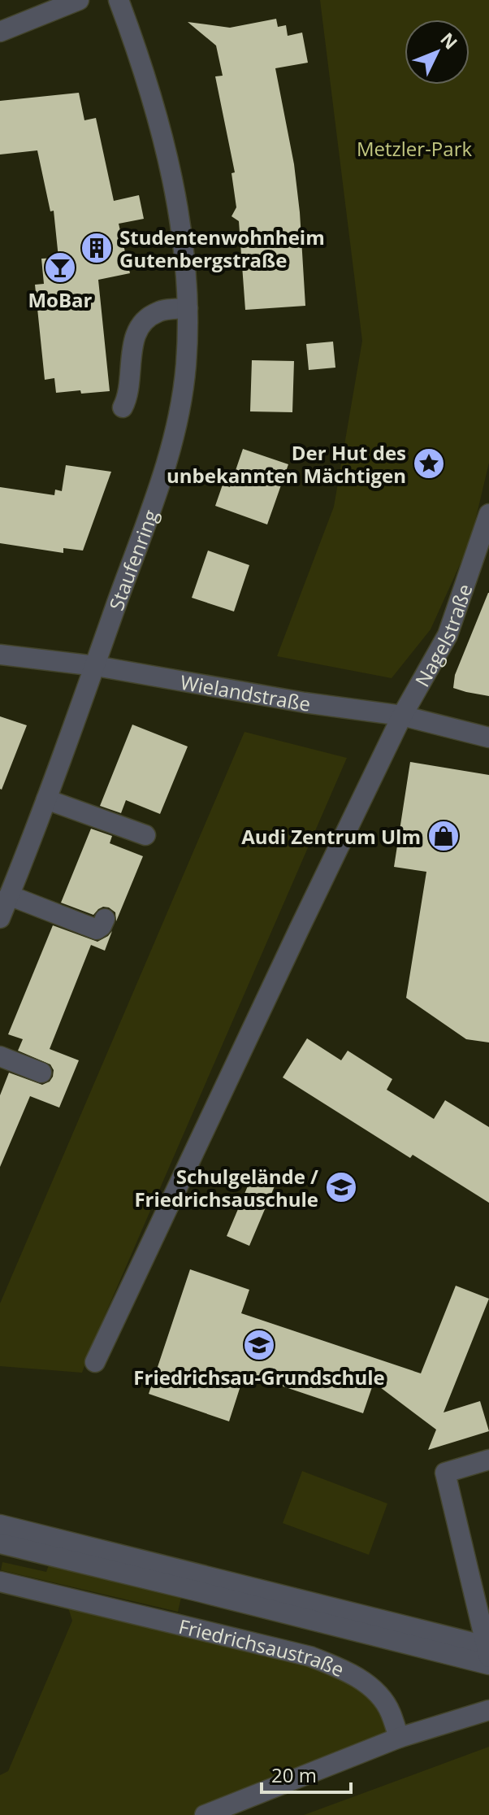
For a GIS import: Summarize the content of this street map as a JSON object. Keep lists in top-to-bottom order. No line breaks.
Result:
{"streets":{"street":["Staufenring","Nagelstraße","Wielandstraße","Friedrichsaustraße"]},"crossings":[["Staufenring","Wielandstraße"],["Nagelstraße","Wielandstraße"]],"parks":["Metzler-Park"],"places":{"building":["Studentenwohnheim Gutenbergstraße"],"bar":["MoBar"],"place":["Der Hut des unbekannten Mächtigen"],"shop":["Audi Zentrum Ulm"],"school or university":["Schulgelände / Friedrichsauschule","Friedrichsau-Grundschule"]},"scale_bar":"20 m","north":"top right"}
